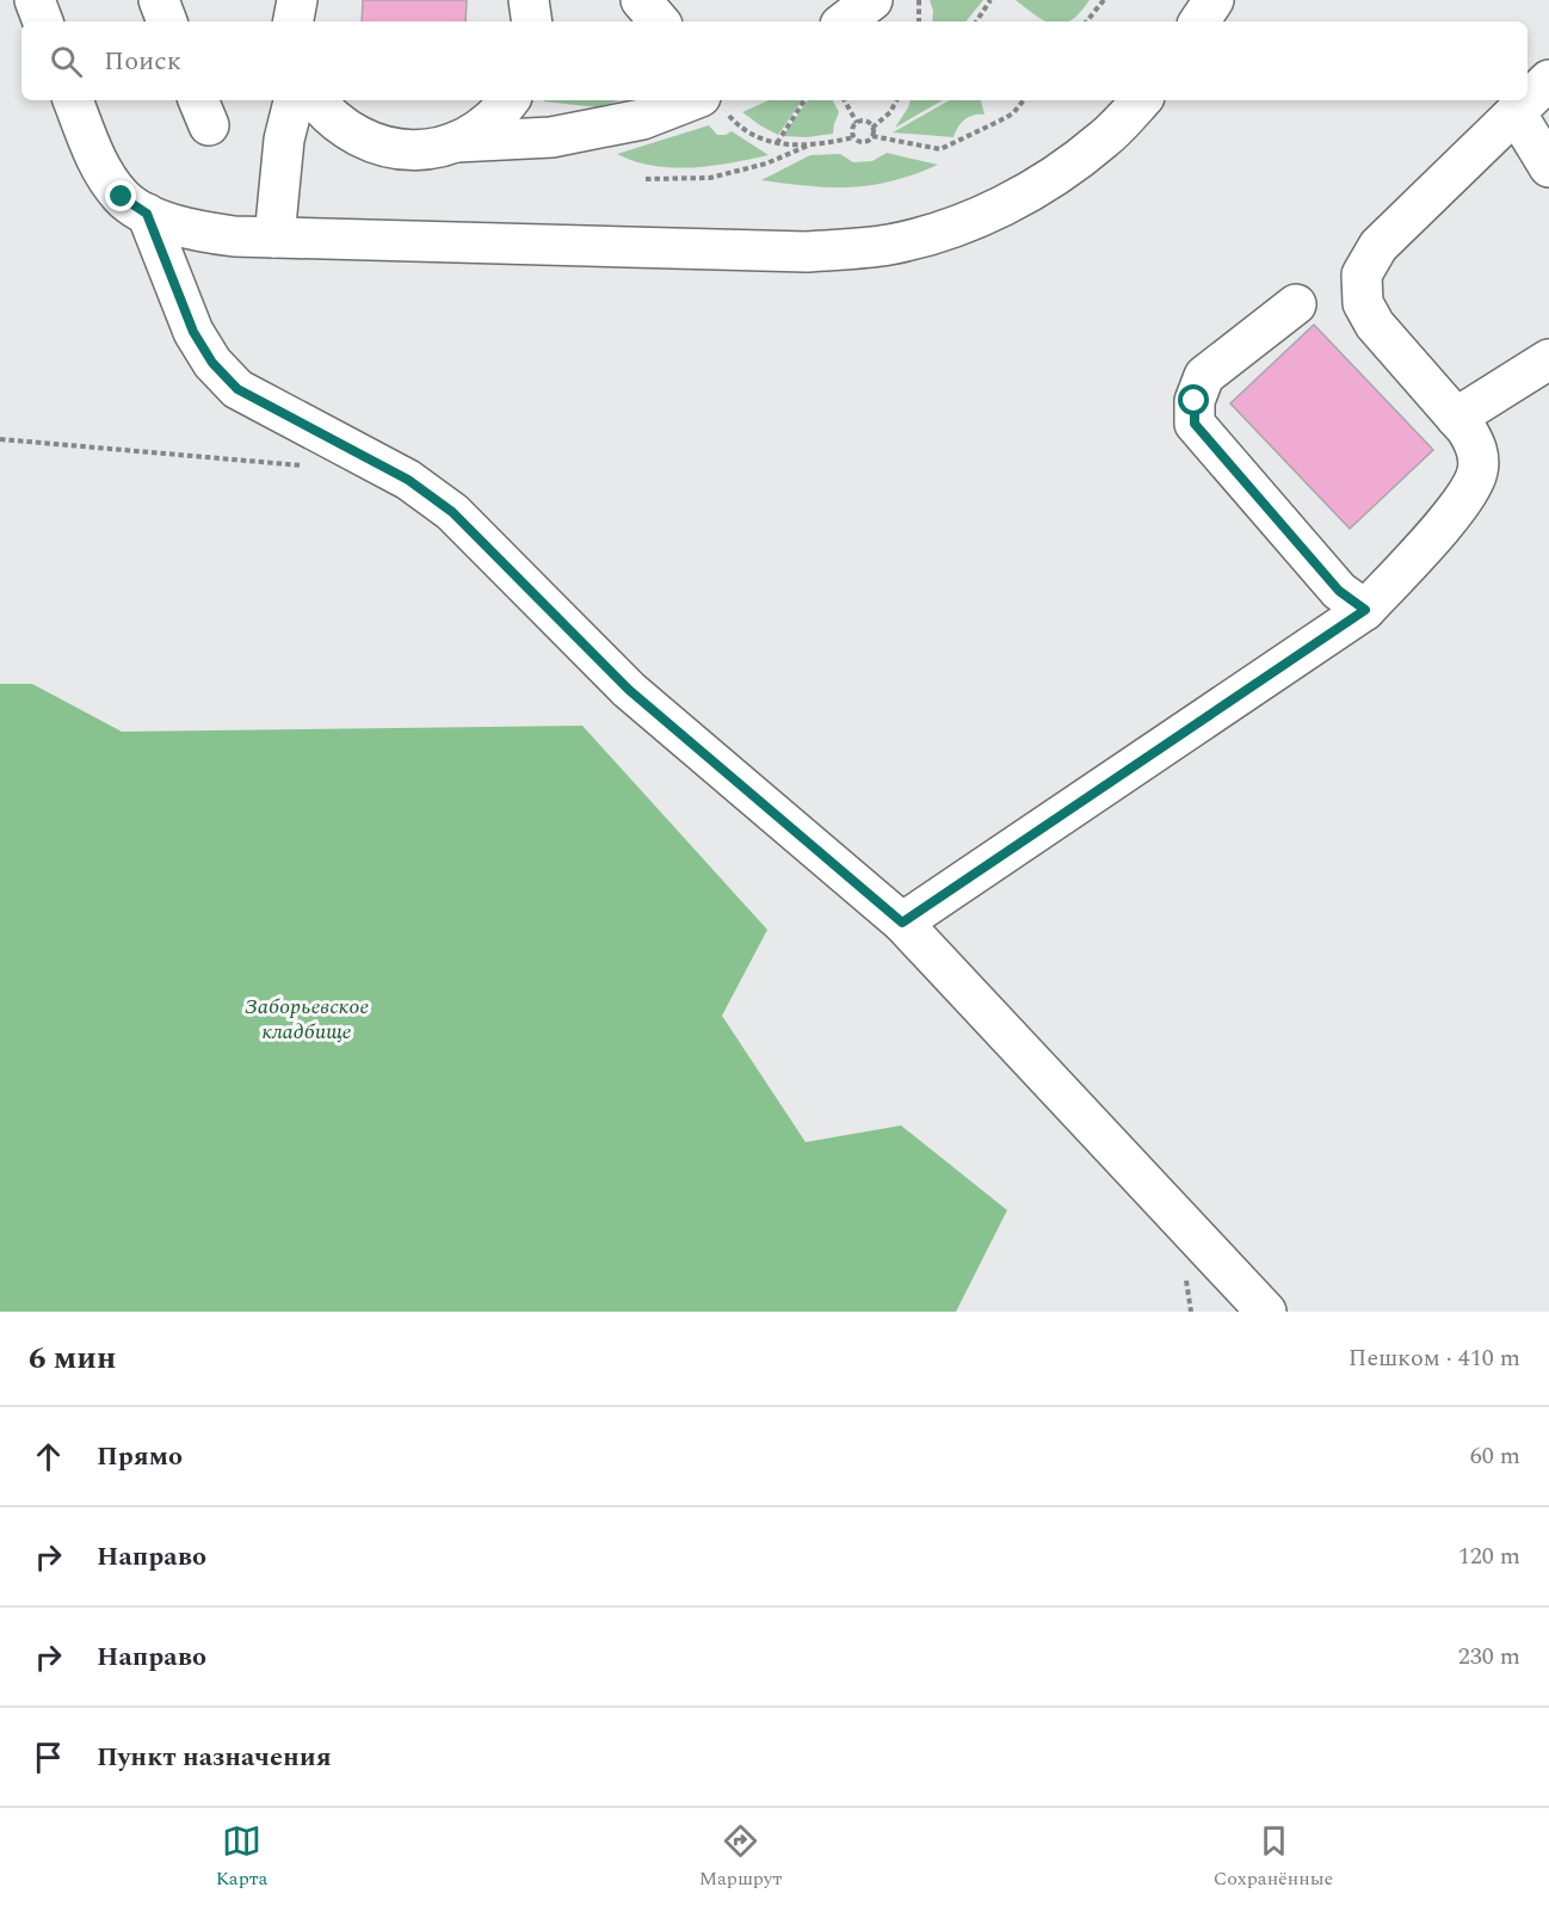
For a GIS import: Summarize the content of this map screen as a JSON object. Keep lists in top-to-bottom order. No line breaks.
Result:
{"parks":["Заборьевское кладбище"],"page":{"search":"Поиск","heading":["6 мин","Пешком · 410 m"],"list":[["Прямо","60 m"],["Направо","120 m"],["Направо","230 m"],"Пункт назначения"],"nav":["Карта","Маршрут","Сохранённые"]}}
